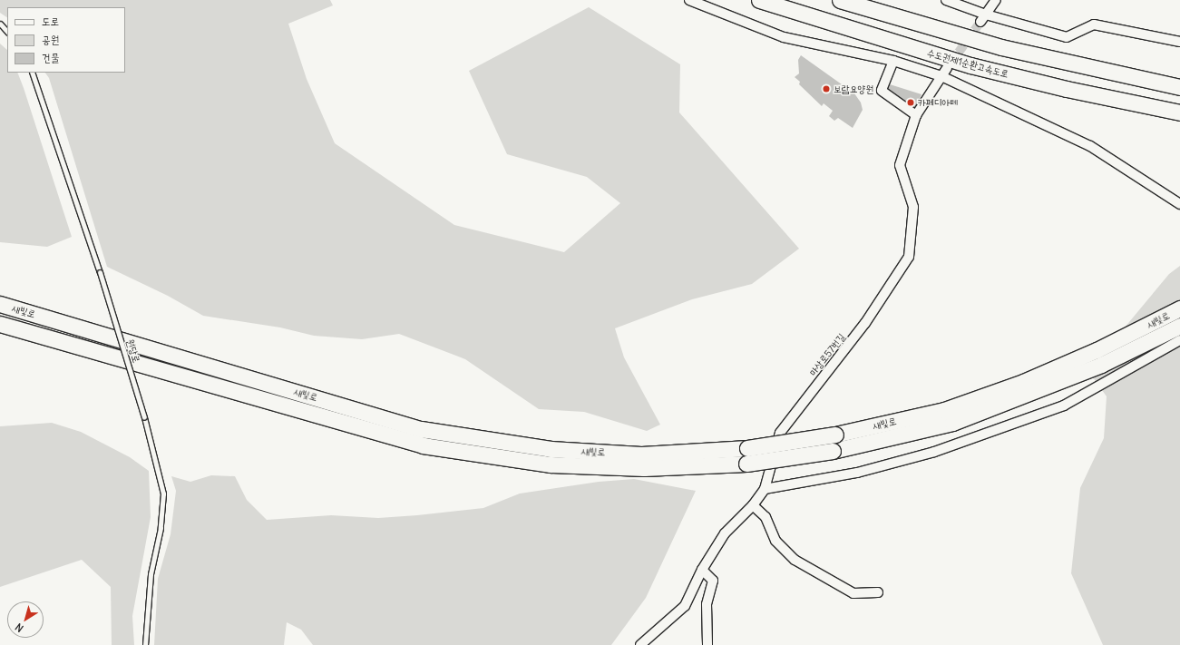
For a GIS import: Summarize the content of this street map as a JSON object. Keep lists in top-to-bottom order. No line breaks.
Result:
{"streets":{"highway":["수도권제1순환고속도로","새빛로"],"street":["마상로57번길"],"lane":["원당로"]},"places":["보람요양원","카페디아떼"],"legend":["도로","공원","건물"],"north":"bottom left"}
